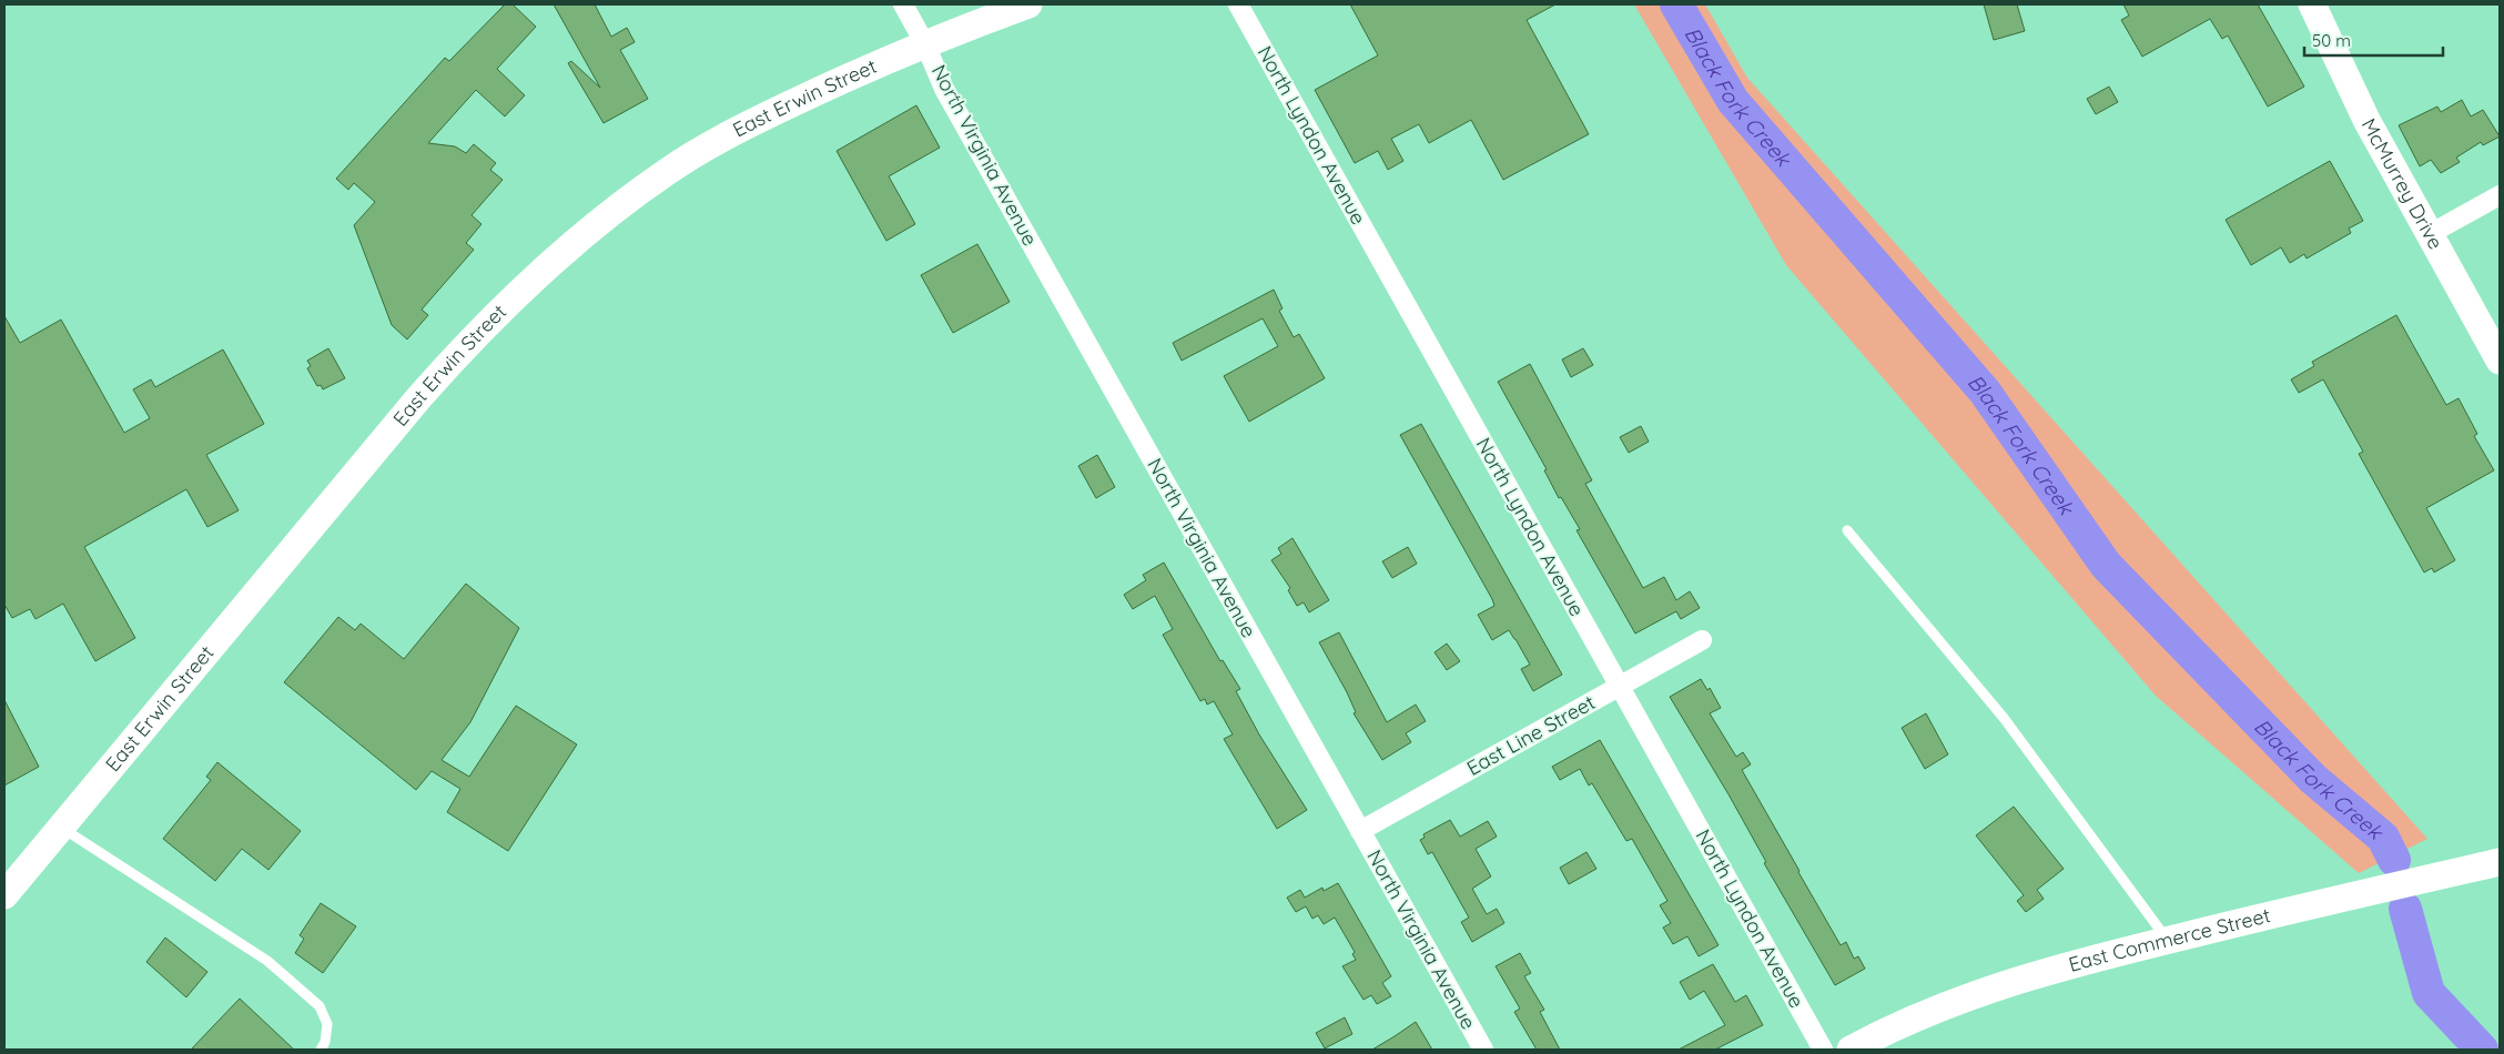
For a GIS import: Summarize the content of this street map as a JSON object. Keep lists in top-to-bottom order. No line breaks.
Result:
{"streets":{"main road":["East Erwin Street","McMurrey Drive","East Commerce Street"],"street":["North Lyndon Avenue","North Virginia Avenue","East Line Street"]},"crossings":[["East Erwin Street","North Virginia Avenue"],["North Lyndon Avenue","East Line Street"],["North Virginia Avenue","East Line Street"]],"water":["Black Fork Creek"],"scale_bar":"50 m"}
